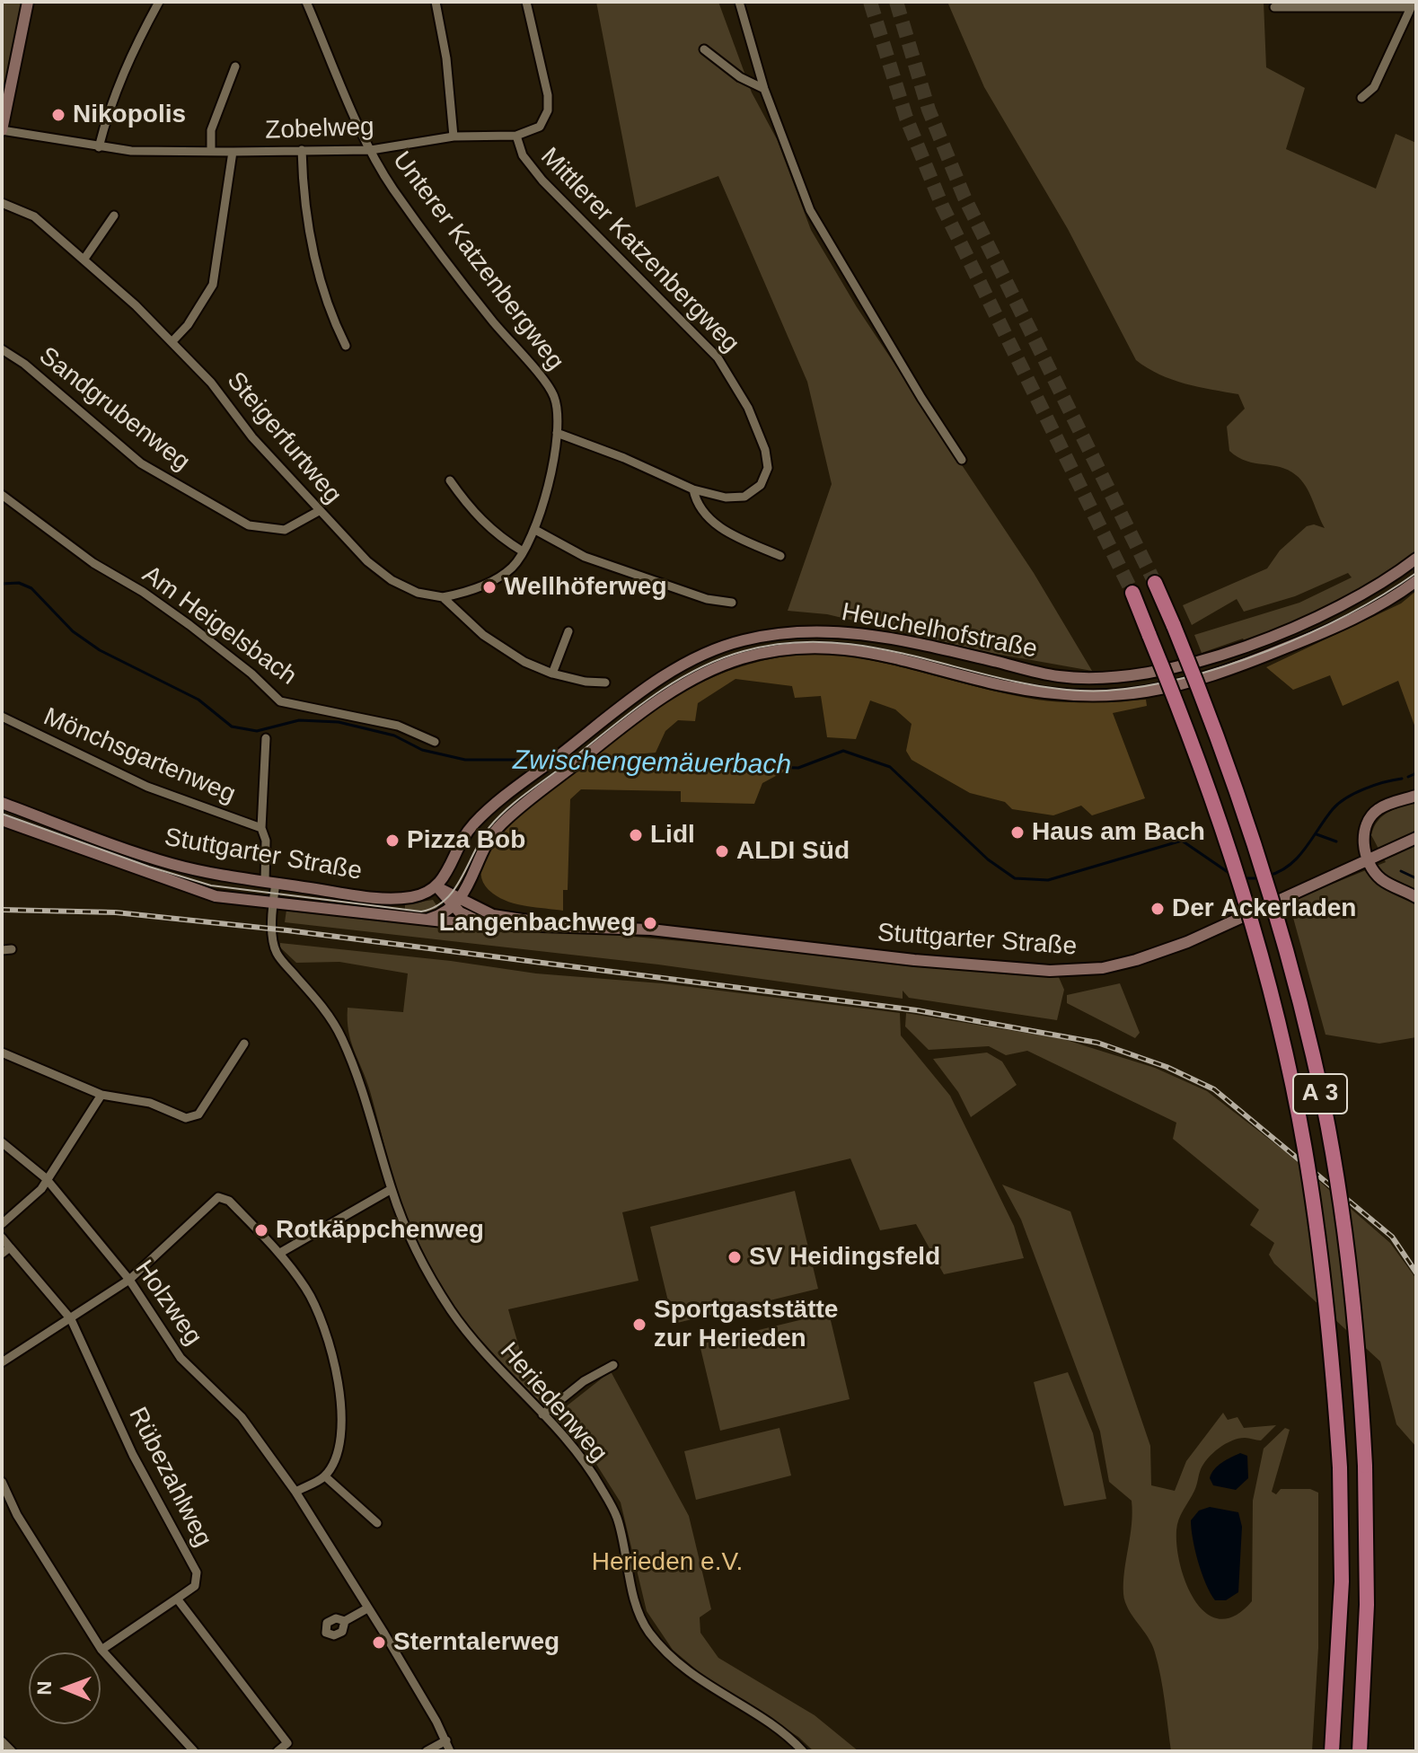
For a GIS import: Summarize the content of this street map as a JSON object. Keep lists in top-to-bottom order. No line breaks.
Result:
{"streets":{"highway":["A 3"],"main road":["Heuchelhofstraße","Stuttgarter Straße"],"street":["Zobelweg","Mittlerer Katzenbergweg","Unterer Katzenbergweg","Sandgrubenweg","Steigerfurtweg","Am Heigelsbach","Mönchsgartenweg","Holzweg","Heriedenweg","Rübezahlweg"]},"crossings":[["Zobelweg","Mittlerer Katzenbergweg"],["Zobelweg","Unterer Katzenbergweg"],["Mittlerer Katzenbergweg","Unterer Katzenbergweg"],["Unterer Katzenbergweg","Steigerfurtweg"],["Sandgrubenweg","Steigerfurtweg"],["Heuchelhofstraße","Stuttgarter Straße"],["Mönchsgartenweg","Stuttgarter Straße"],["Mönchsgartenweg","Heriedenweg"],["Stuttgarter Straße","Heriedenweg"]],"water":["Zwischengemäuerbach"],"parks":["Herieden e.V."],"places":["Nikopolis","Wellhöferweg","Haus am Bach","Lidl","Pizza Bob","ALDI Süd","Der Ackerladen","Langenbachweg","Rotkäppchenweg","SV Heidingsfeld","Sportgaststätte zur Herieden","Sterntalerweg"],"north":"left"}
